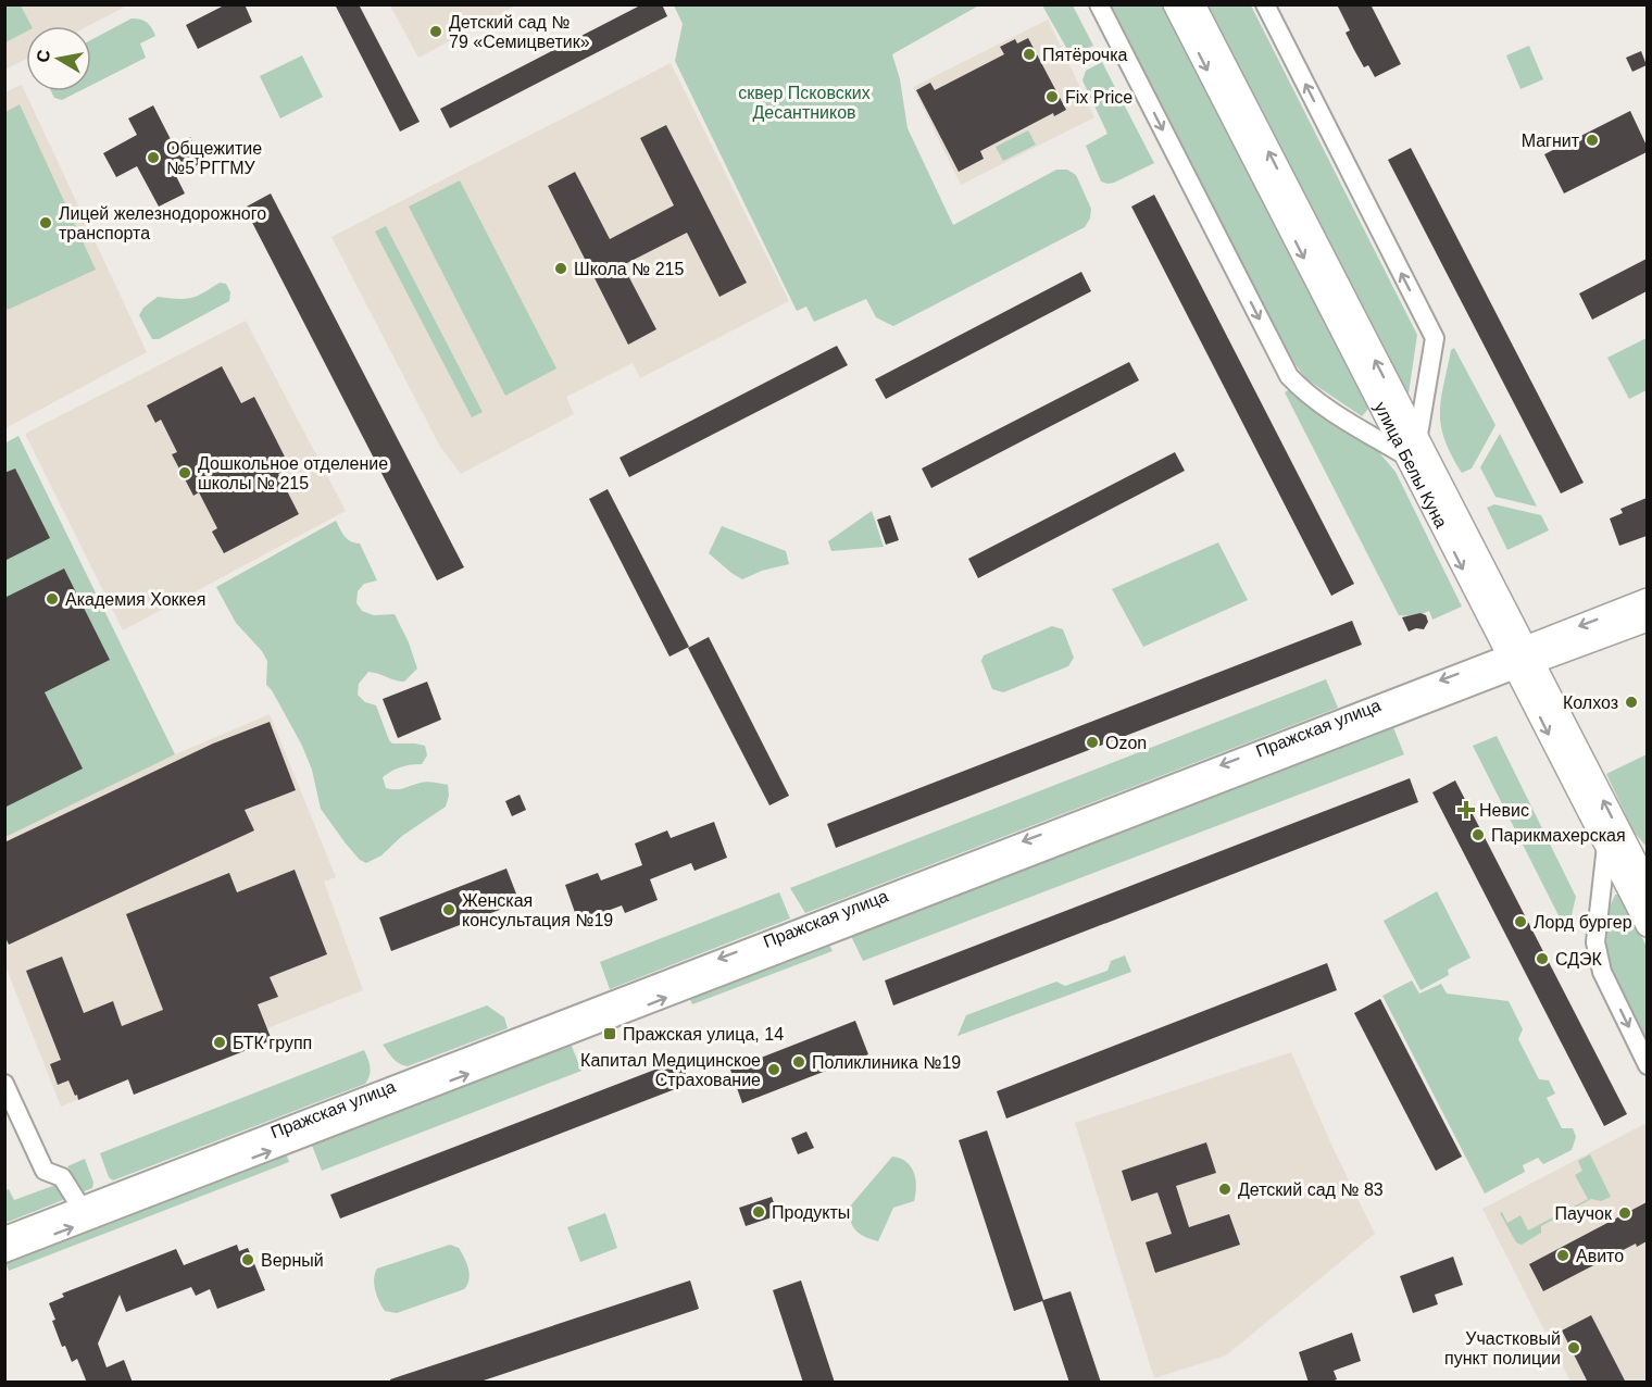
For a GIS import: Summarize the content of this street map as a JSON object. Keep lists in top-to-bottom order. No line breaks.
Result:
{"streets":{"street":["улица Белы Куна","Пражская улица"]},"crossings":[["улица Белы Куна","Пражская улица"]],"parks":["сквер Псковских Десантников"],"places":{"other":["Детский сад № 79 «Семицветик»","Пятёрочка","Fix Price","Магнит","Общежитие №5 РГГМУ","Лицей железнодорожного транспорта","Школа № 215","Дошкольное отделение школы № 215","Академия Хоккея","Колхоз","Ozon","Парикмахерская","Женская консультация №19","Лорд бургер","СДЭК","БТК групп","Поликлиника №19","Капитал Медицинское Страхование","Детский сад № 83","Продукты","Паучок","Авито","Верный","Участковый пункт полиции"],"health":["Невис"],"transit":["Пражская улица, 14"]},"north":"left"}
